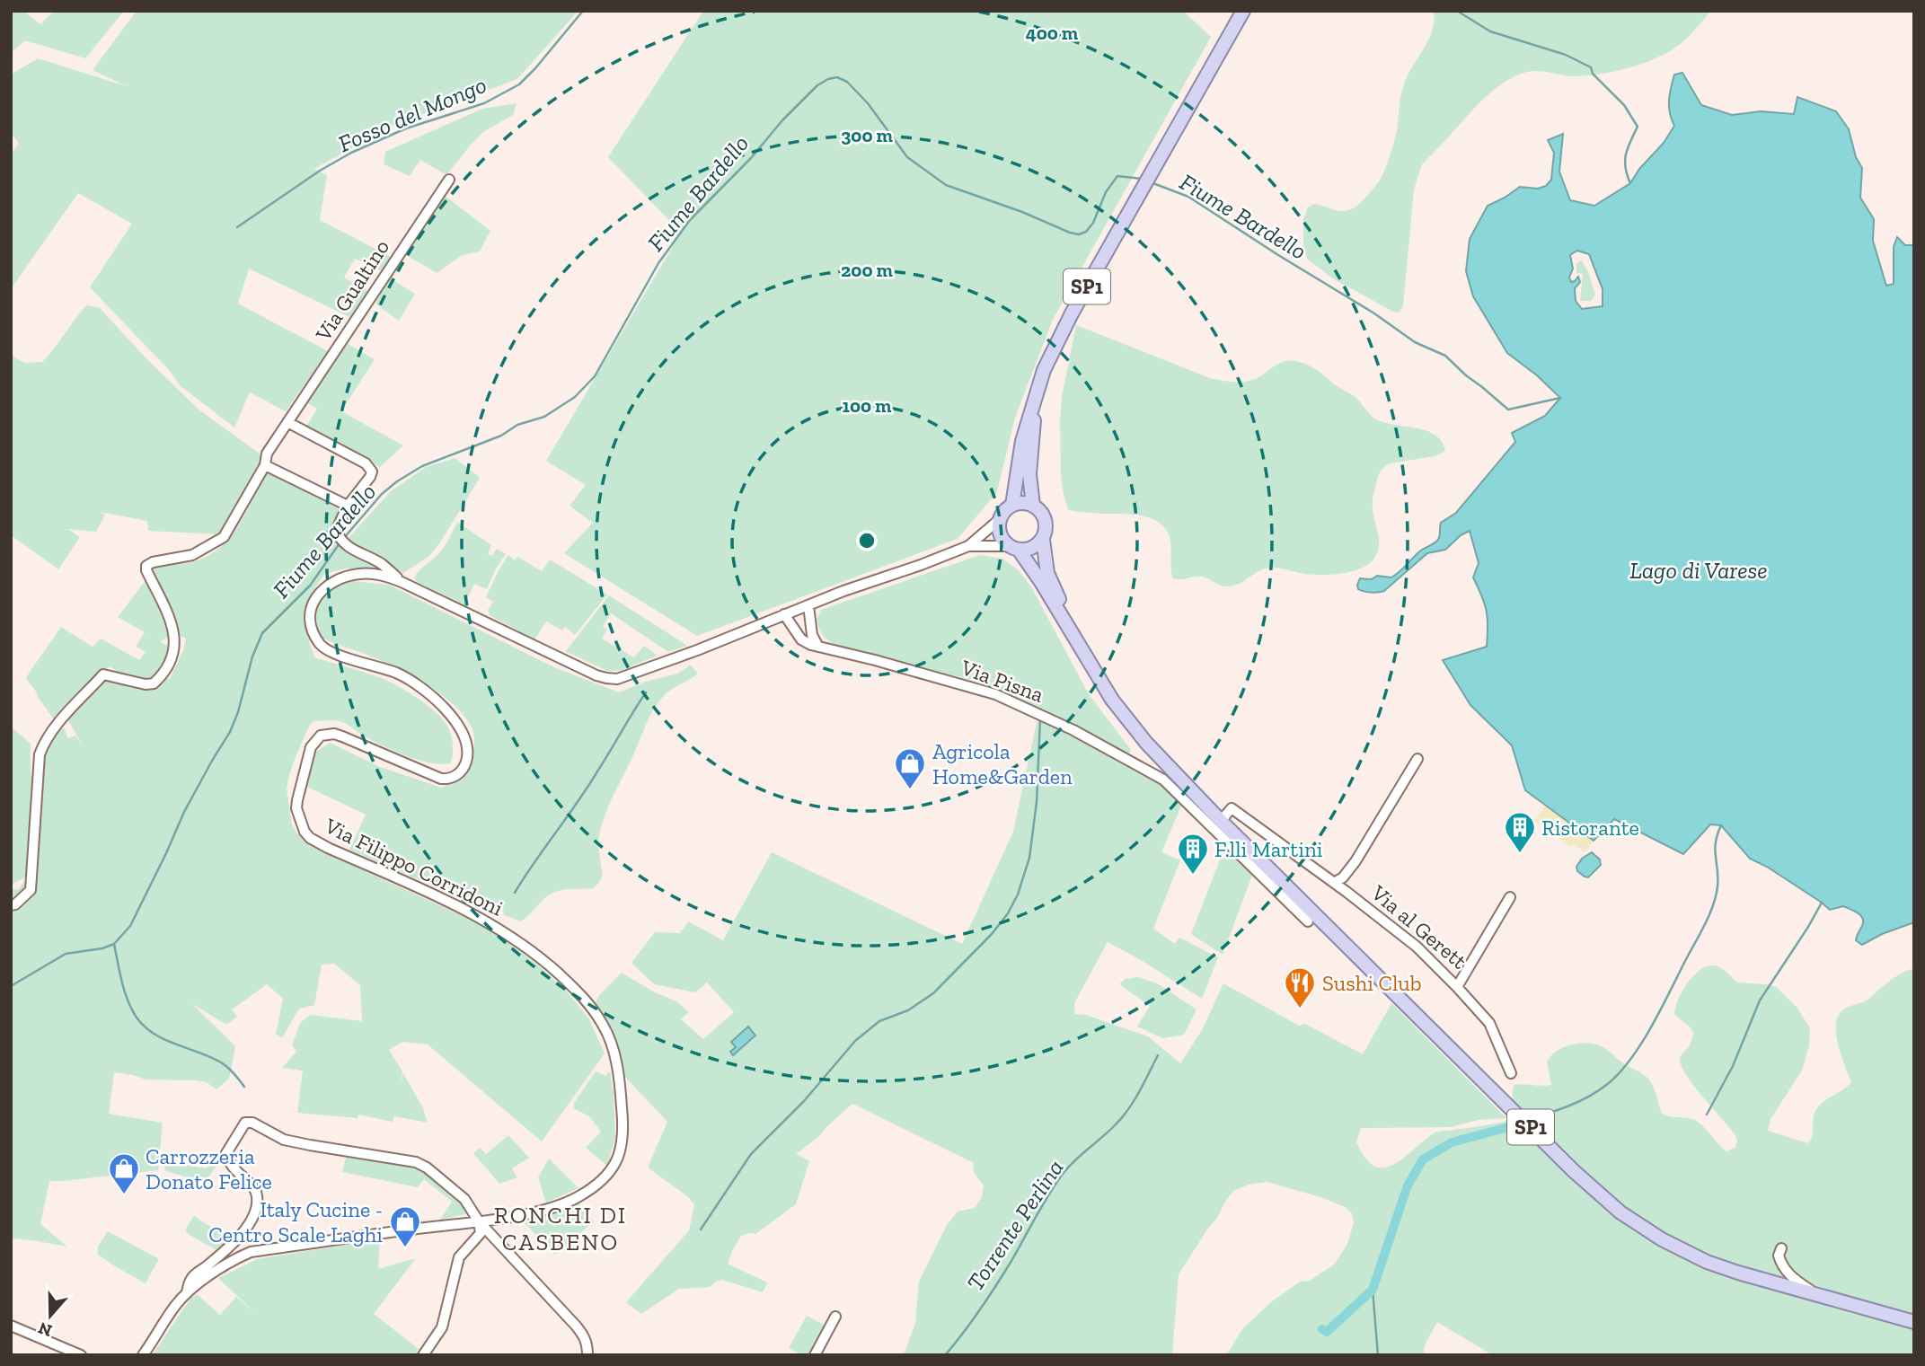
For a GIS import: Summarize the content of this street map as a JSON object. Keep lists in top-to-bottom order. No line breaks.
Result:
{"streets":{"main road":["SP1"],"street":["Via Gualtino","Via Pisna","Via Filippo Corridoni","Via al Gerett"]},"crossings":[["SP1","Via Filippo Corridoni"],["SP1","Via al Gerett"],["Via Pisna","Via Filippo Corridoni"]],"districts":["RONCHI DI CASBENO"],"water":["Fosso del Mongo","Fiume Bardello","Lago di Varese","Torrente Perlina"],"places":{"shop":["Agricola Home&Garden","Carrozzeria Donato Felice","Italy Cucine - Centro Scale Laghi"],"building":["Ristorante","F.lli Martini"],"restaurant":["Sushi Club"]},"north":"bottom","rings":["400 m","300 m","200 m","100 m"]}
